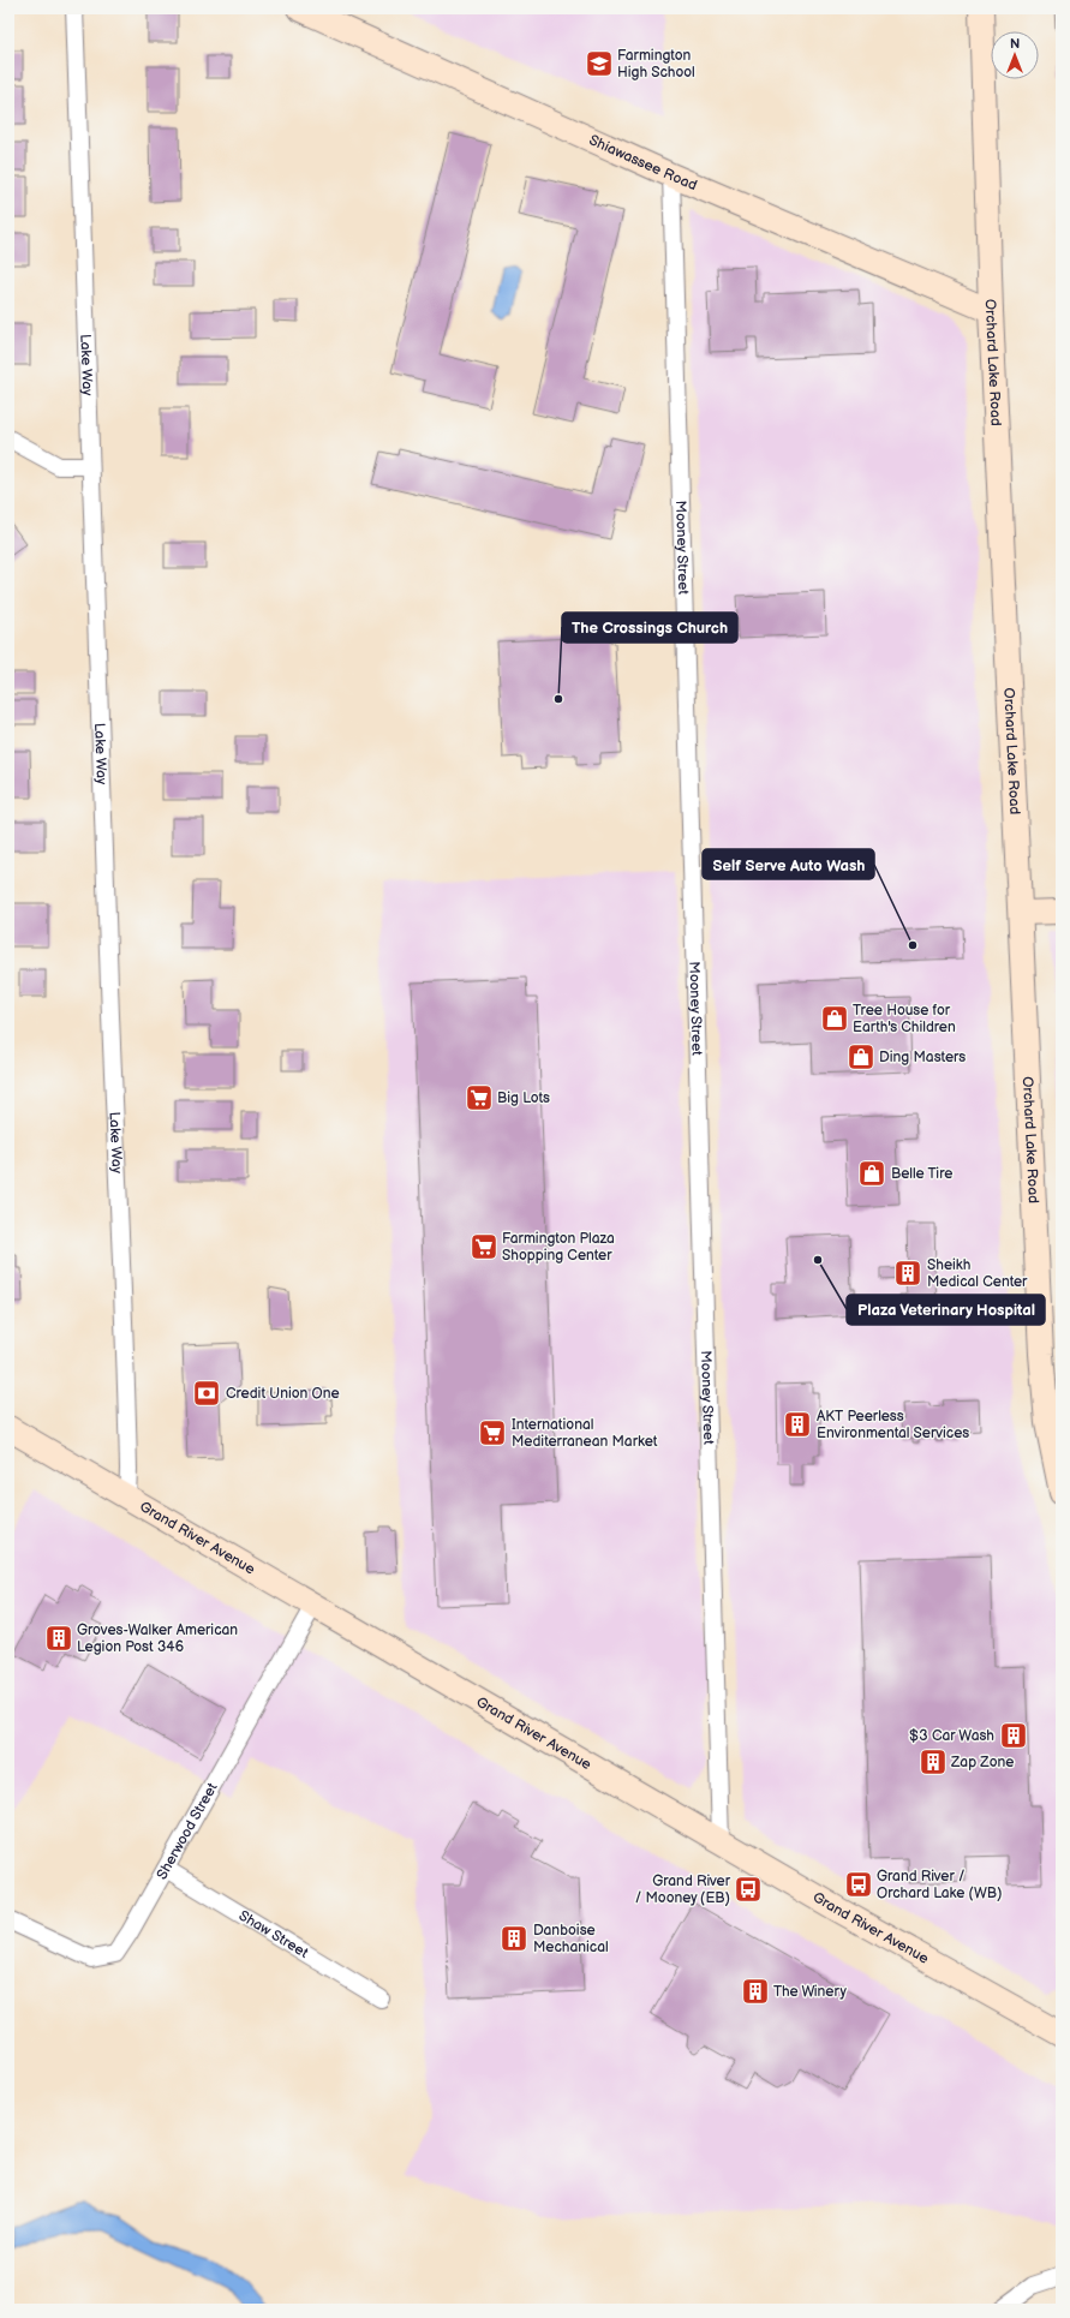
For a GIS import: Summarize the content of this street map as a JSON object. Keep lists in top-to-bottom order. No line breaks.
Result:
{"streets":{"main road":["Shiawassee Road","Orchard Lake Road","Grand River Avenue"],"street":["Lake Way","Mooney Street","Sherwood Street","Shaw Street"]},"crossings":[["Shiawassee Road","Orchard Lake Road"],["Shiawassee Road","Mooney Street"],["Lake Way","Grand River Avenue"],["Mooney Street","Grand River Avenue"],["Grand River Avenue","Sherwood Street"],["Sherwood Street","Shaw Street"]],"places":{"school or university":["Farmington High School"],"other":["The Crossings Church","Self Serve Auto Wash","Plaza Veterinary Hospital"],"shop":["Tree House for Earth's Children","Ding Masters","Belle Tire"],"supermarket":["Big Lots","Farmington Plaza Shopping Center","International Mediterranean Market"],"building":["Sheikh Medical Center","AKT Peerless Environmental Services","Groves-Walker American Legion Post 346","$3 Car Wash","Zap Zone","Danboise Mechanical","The Winery"],"bank":["Credit Union One"],"bus stop":["Grand River / Orchard Lake (WB)","Grand River / Mooney (EB)"]},"north":"top"}
